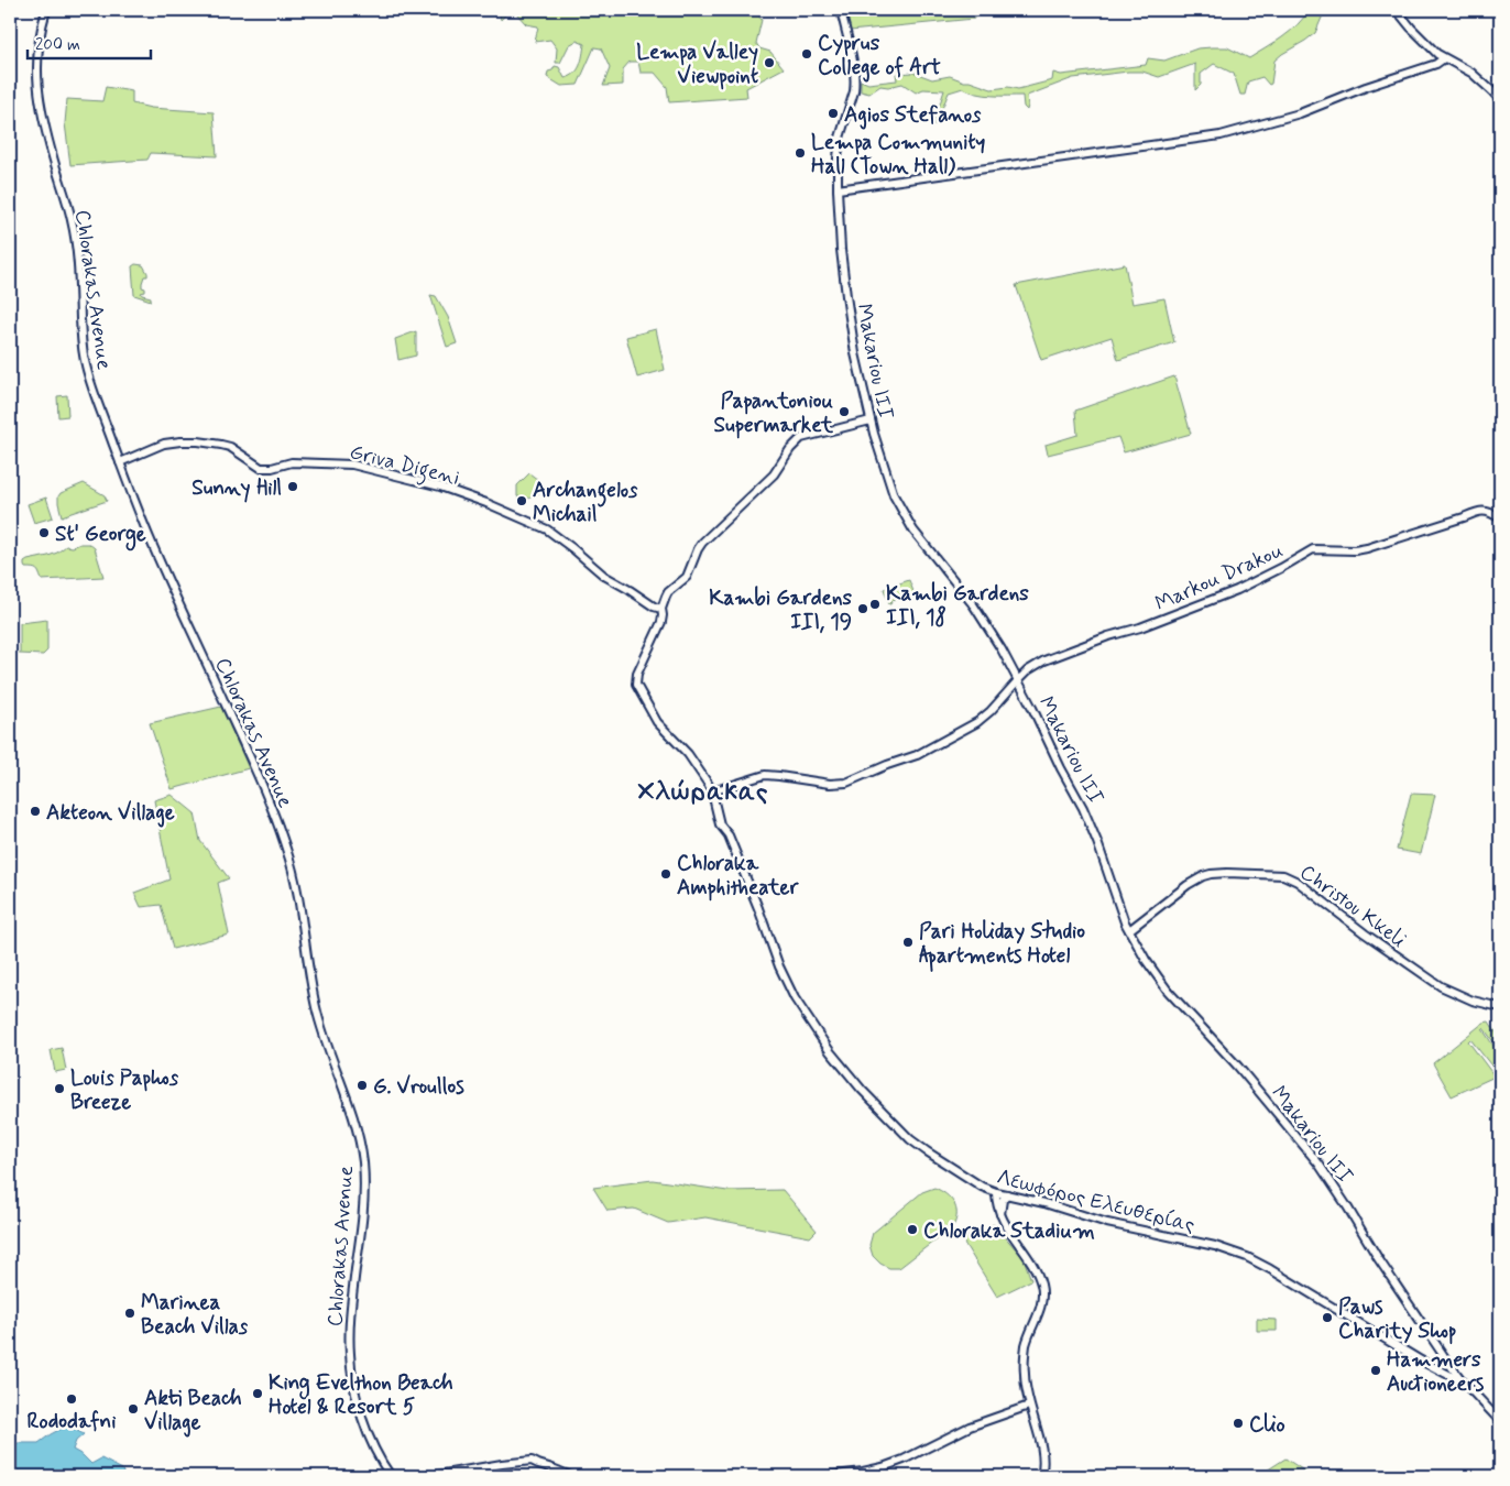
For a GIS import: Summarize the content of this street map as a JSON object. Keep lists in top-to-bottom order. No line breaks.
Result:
{"streets":{"main road":["Chlorakas Avenue","Makariou III","Griva Digeni","Markou Drakou","Christou Kkeli","Λεωφόρος Ελευθερίας"]},"crossings":[["Chlorakas Avenue","Griva Digeni"],["Makariou III","Markou Drakou"],["Makariou III","Christou Kkeli"],["Makariou III","Λεωφόρος Ελευθερίας"],["Markou Drakou","Λεωφόρος Ελευθερίας"]],"districts":["Χλώρακας"],"places":["Cyprus College of Art","Lempa Valley Viewpoint","Agios Stefanos","Lempa Community Hall (Town Hall)","Papantoniou Supermarket","Sunny Hill","Archangelos Michail","St' George","Kambi Gardens III, 18","Kambi Gardens III, 19","Akteon Village","Chloraka Amphitheater","Pari Holiday Studio Apartments Hotel","G. Vroullos","Louis Paphos Breeze","Chloraka Stadium","Marinea Beach Villas","Paws Charity Shop","Hammers Auctioneers","King Evelthon Beach Hotel & Resort 5","Rododafni","Akti Beach Village","Clio"],"scale_bar":"200 m"}
